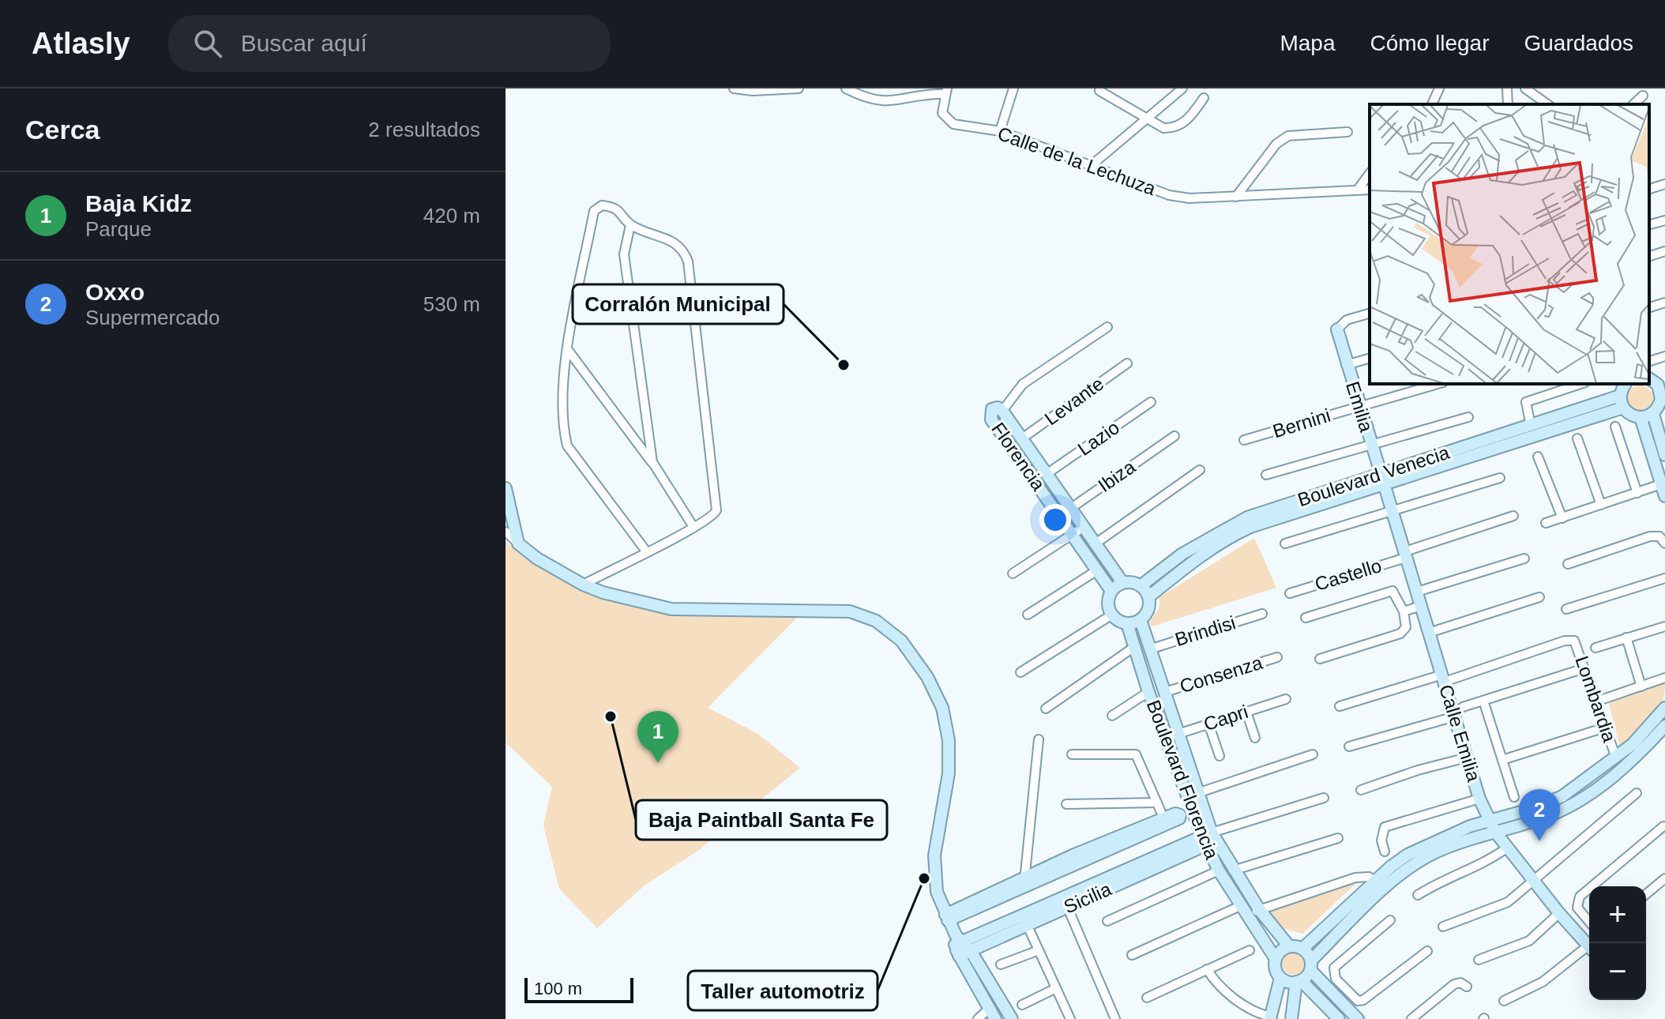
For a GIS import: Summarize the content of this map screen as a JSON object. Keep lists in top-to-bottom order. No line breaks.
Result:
{"streets":{"street":["Calle de la Lechuza","Levante","Emilia","Bernini","Lazio","Florencia","Ibiza","Boulevard Venecia","Castello","Brindisi","Consenza","Lombardia","Capri","Calle Emilia","Boulevard Florencia","Sicilia"]},"crossings":[["Levante","Florencia"],["Emilia","Bernini"],["Emilia","Boulevard Venecia"],["Emilia","Calle Emilia"],["Lazio","Florencia"],["Florencia","Ibiza"],["Florencia","Boulevard Venecia"],["Florencia","Boulevard Florencia"],["Boulevard Venecia","Calle Emilia"],["Boulevard Venecia","Boulevard Florencia"],["Castello","Calle Emilia"],["Brindisi","Boulevard Florencia"],["Consenza","Boulevard Florencia"],["Lombardia","Calle Emilia"],["Capri","Boulevard Florencia"],["Boulevard Florencia","Sicilia"]],"places":["Corralón Municipal","Baja Paintball Santa Fe","Taller automotriz"],"scale_bar":"100 m","page":{"header":"Atlasly","search":"Buscar aquí","nav":["Mapa","Cómo llegar","Guardados"],"heading":["Cerca","2 resultados"],"list":[{"mark":"1","name":"Baja Kidz","note":"Parque","value":"420 m"},{"mark":"2","name":"Oxxo","note":"Supermercado","value":"530 m"}],"pins":["1","2"],"map_buttons":["+","−"],"scale":"100 m"}}
